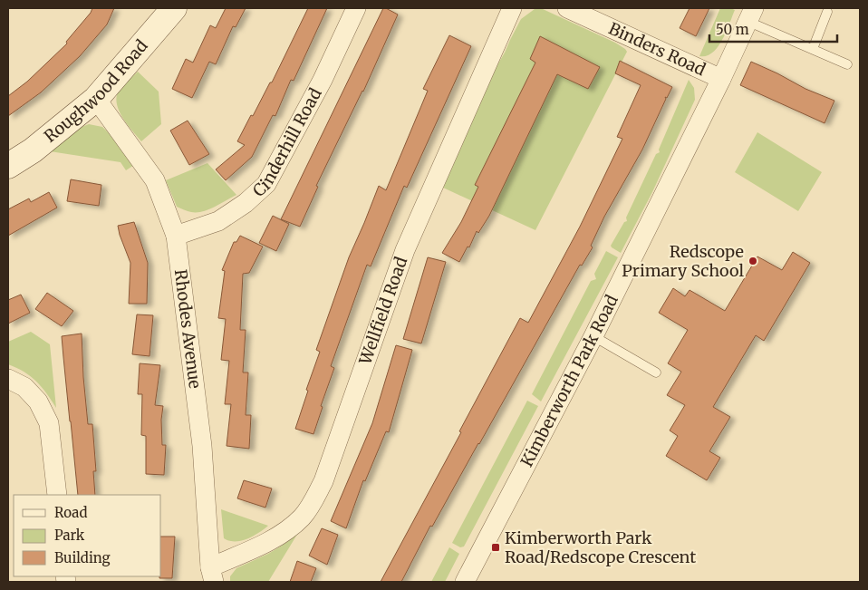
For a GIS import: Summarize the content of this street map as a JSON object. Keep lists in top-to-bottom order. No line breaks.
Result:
{"streets":{"street":["Binders Road","Roughwood Road","Cinderhill Road","Wellfield Road","Rhodes Avenue","Kimberworth Park Road"]},"crossings":[["Binders Road","Kimberworth Park Road"],["Roughwood Road","Rhodes Avenue"],["Cinderhill Road","Rhodes Avenue"],["Wellfield Road","Rhodes Avenue"]],"places":{"other":["Redscope Primary School"],"transit":["Kimberworth Park Road/Redscope Crescent"]},"legend":["Road","Park","Building"],"scale_bar":"50 m"}
